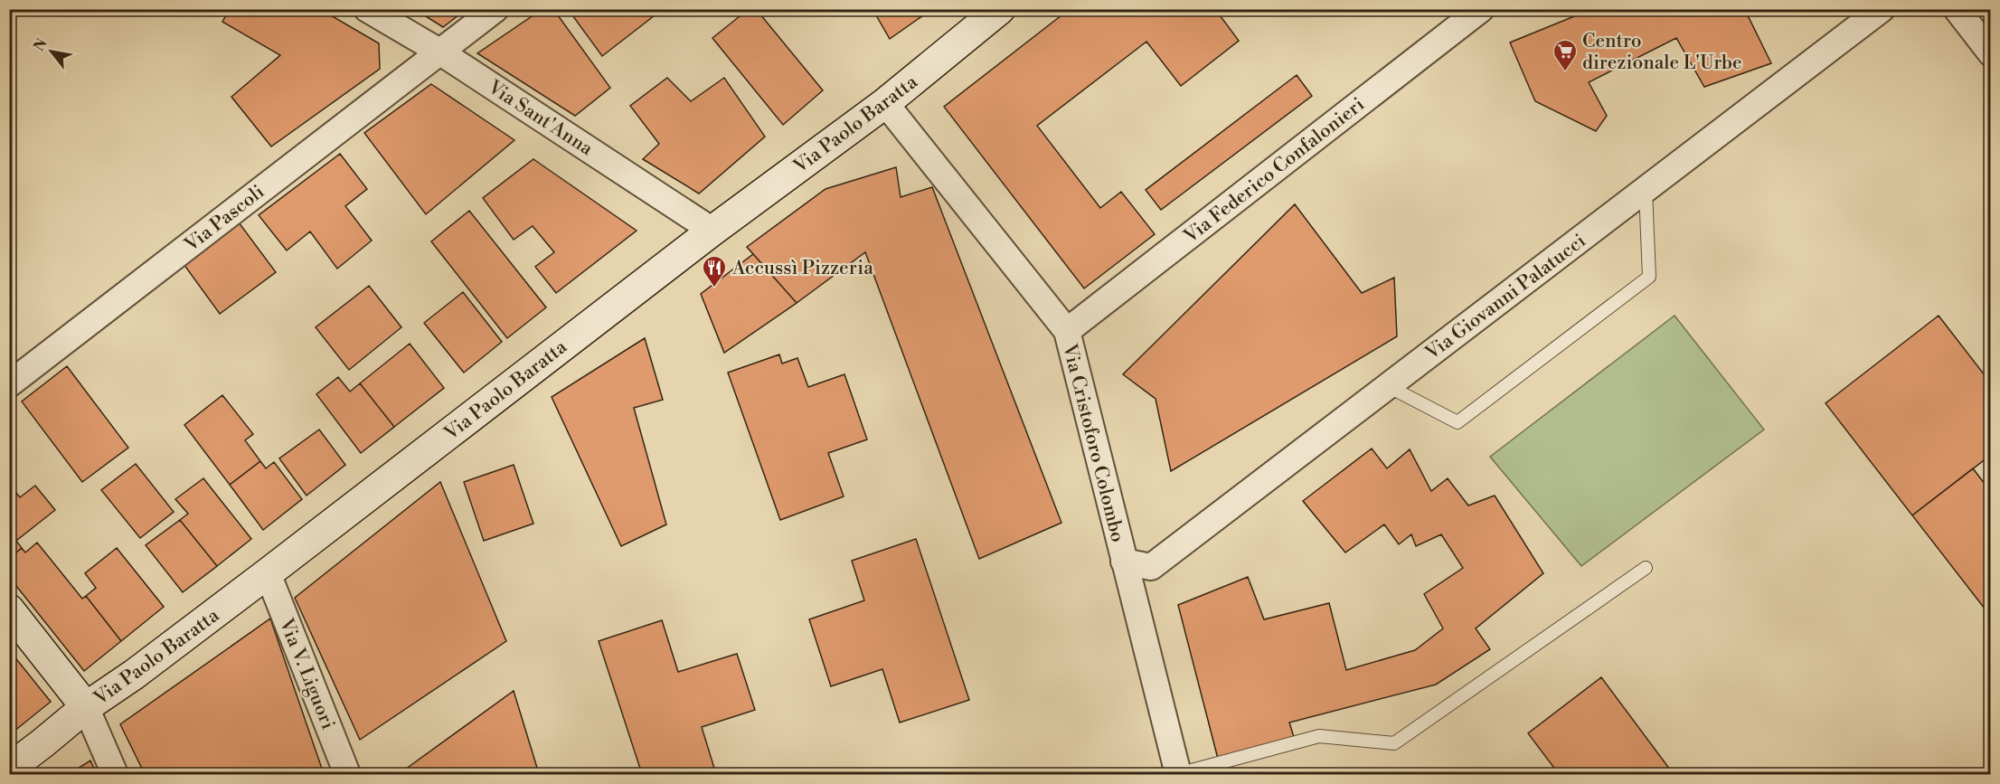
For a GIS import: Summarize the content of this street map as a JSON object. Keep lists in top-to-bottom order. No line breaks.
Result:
{"streets":{"main road":["Via Paolo Baratta"],"street":["Via Sant'Anna","Via Federico Confalonieri","Via Pascoli","Via Giovanni Palatucci","Via Cristoforo Colombo","Via V. Liguori"]},"crossings":[["Via Sant'Anna","Via Paolo Baratta"],["Via Sant'Anna","Via Pascoli"],["Via Paolo Baratta","Via Cristoforo Colombo"],["Via Paolo Baratta","Via V. Liguori"],["Via Federico Confalonieri","Via Cristoforo Colombo"],["Via Giovanni Palatucci","Via Cristoforo Colombo"]],"places":{"supermarket":["Centro direzionale L'Urbe"],"restaurant":["Accussì Pizzeria"]},"north":"top left"}
